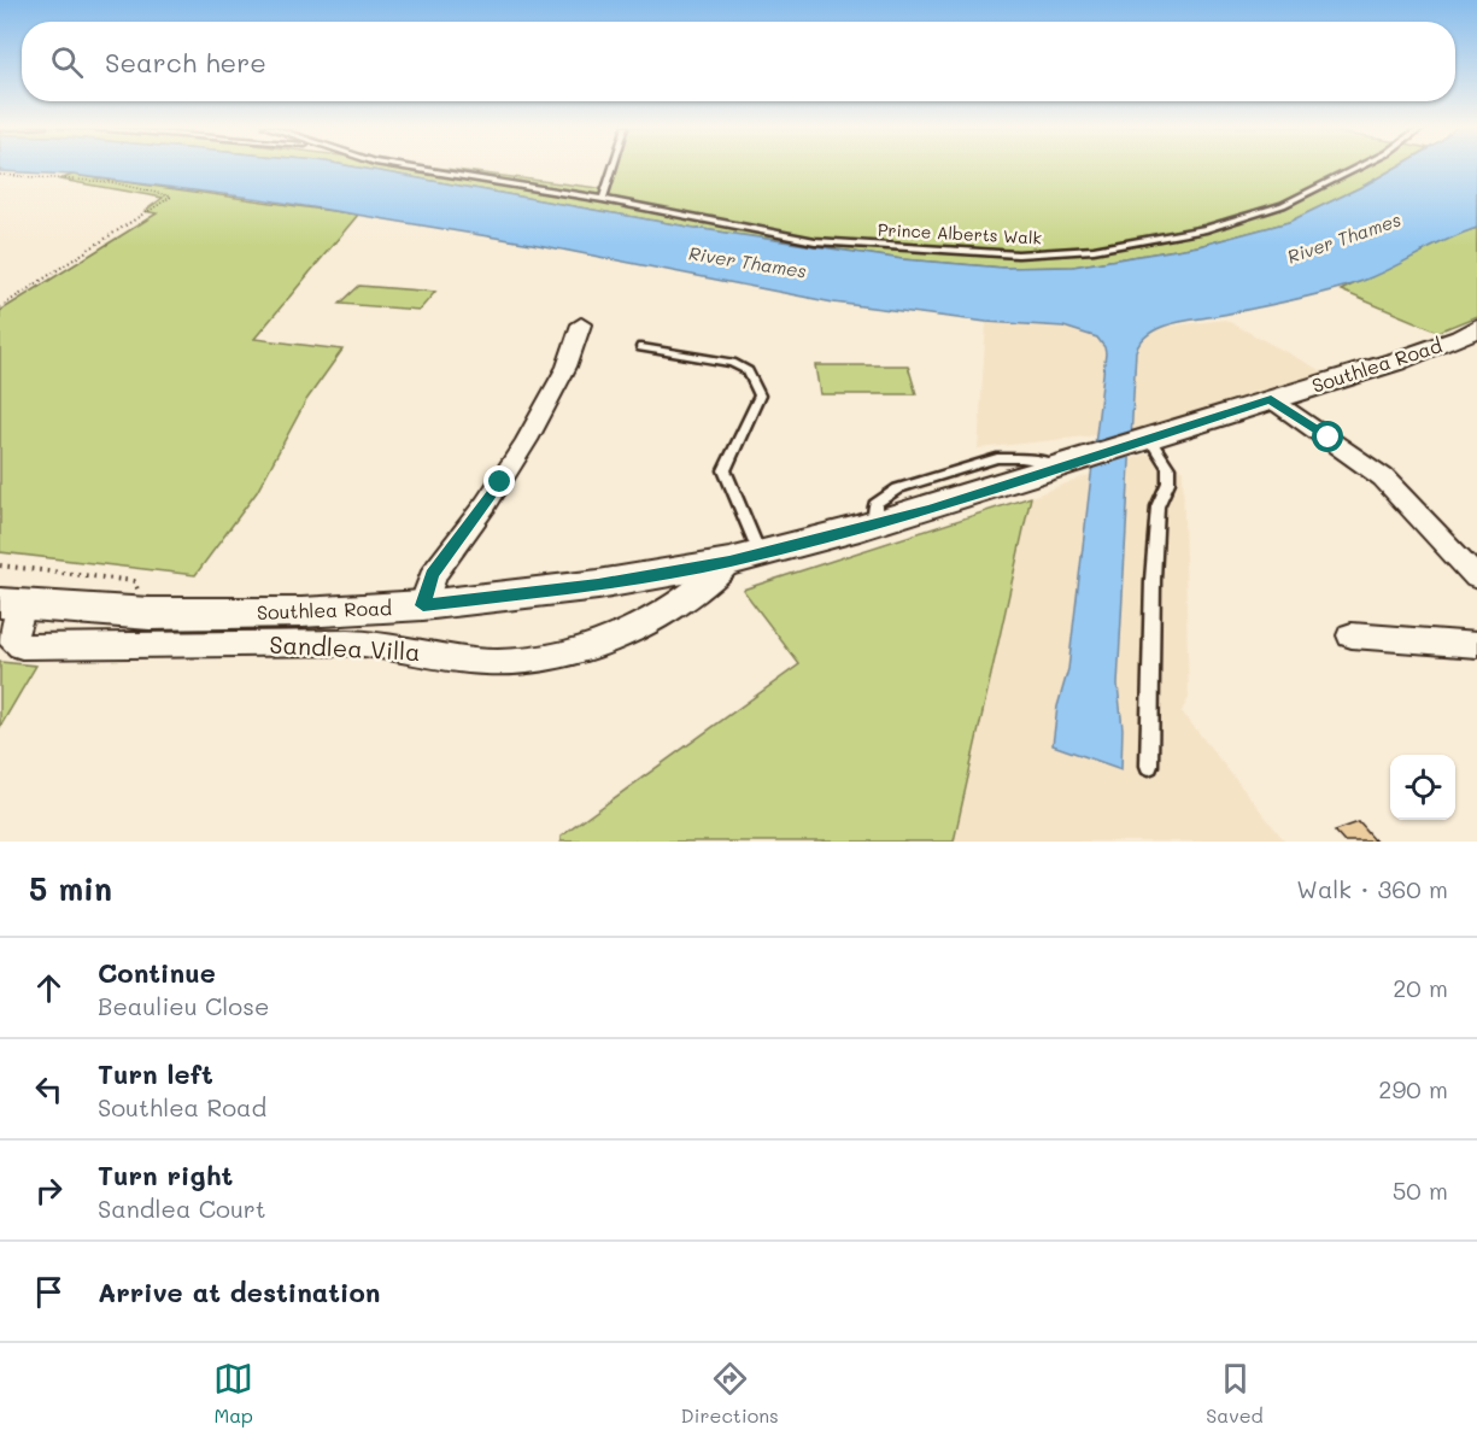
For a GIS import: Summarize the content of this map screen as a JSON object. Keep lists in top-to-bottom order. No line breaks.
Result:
{"streets":{"main road":["Southlea Road"],"street":["Sandlea Villa"],"lane":["Prince Alberts Walk"]},"crossings":[["Southlea Road","Sandlea Villa"]],"water":["River Thames"],"page":{"search":"Search here","heading":["5 min","Walk · 360 m"],"list":[["Continue","Beaulieu Close","20 m"],["Turn left","Southlea Road","290 m"],["Turn right","Sandlea Court","50 m"],"Arrive at destination"],"nav":["Map","Directions","Saved"]}}
